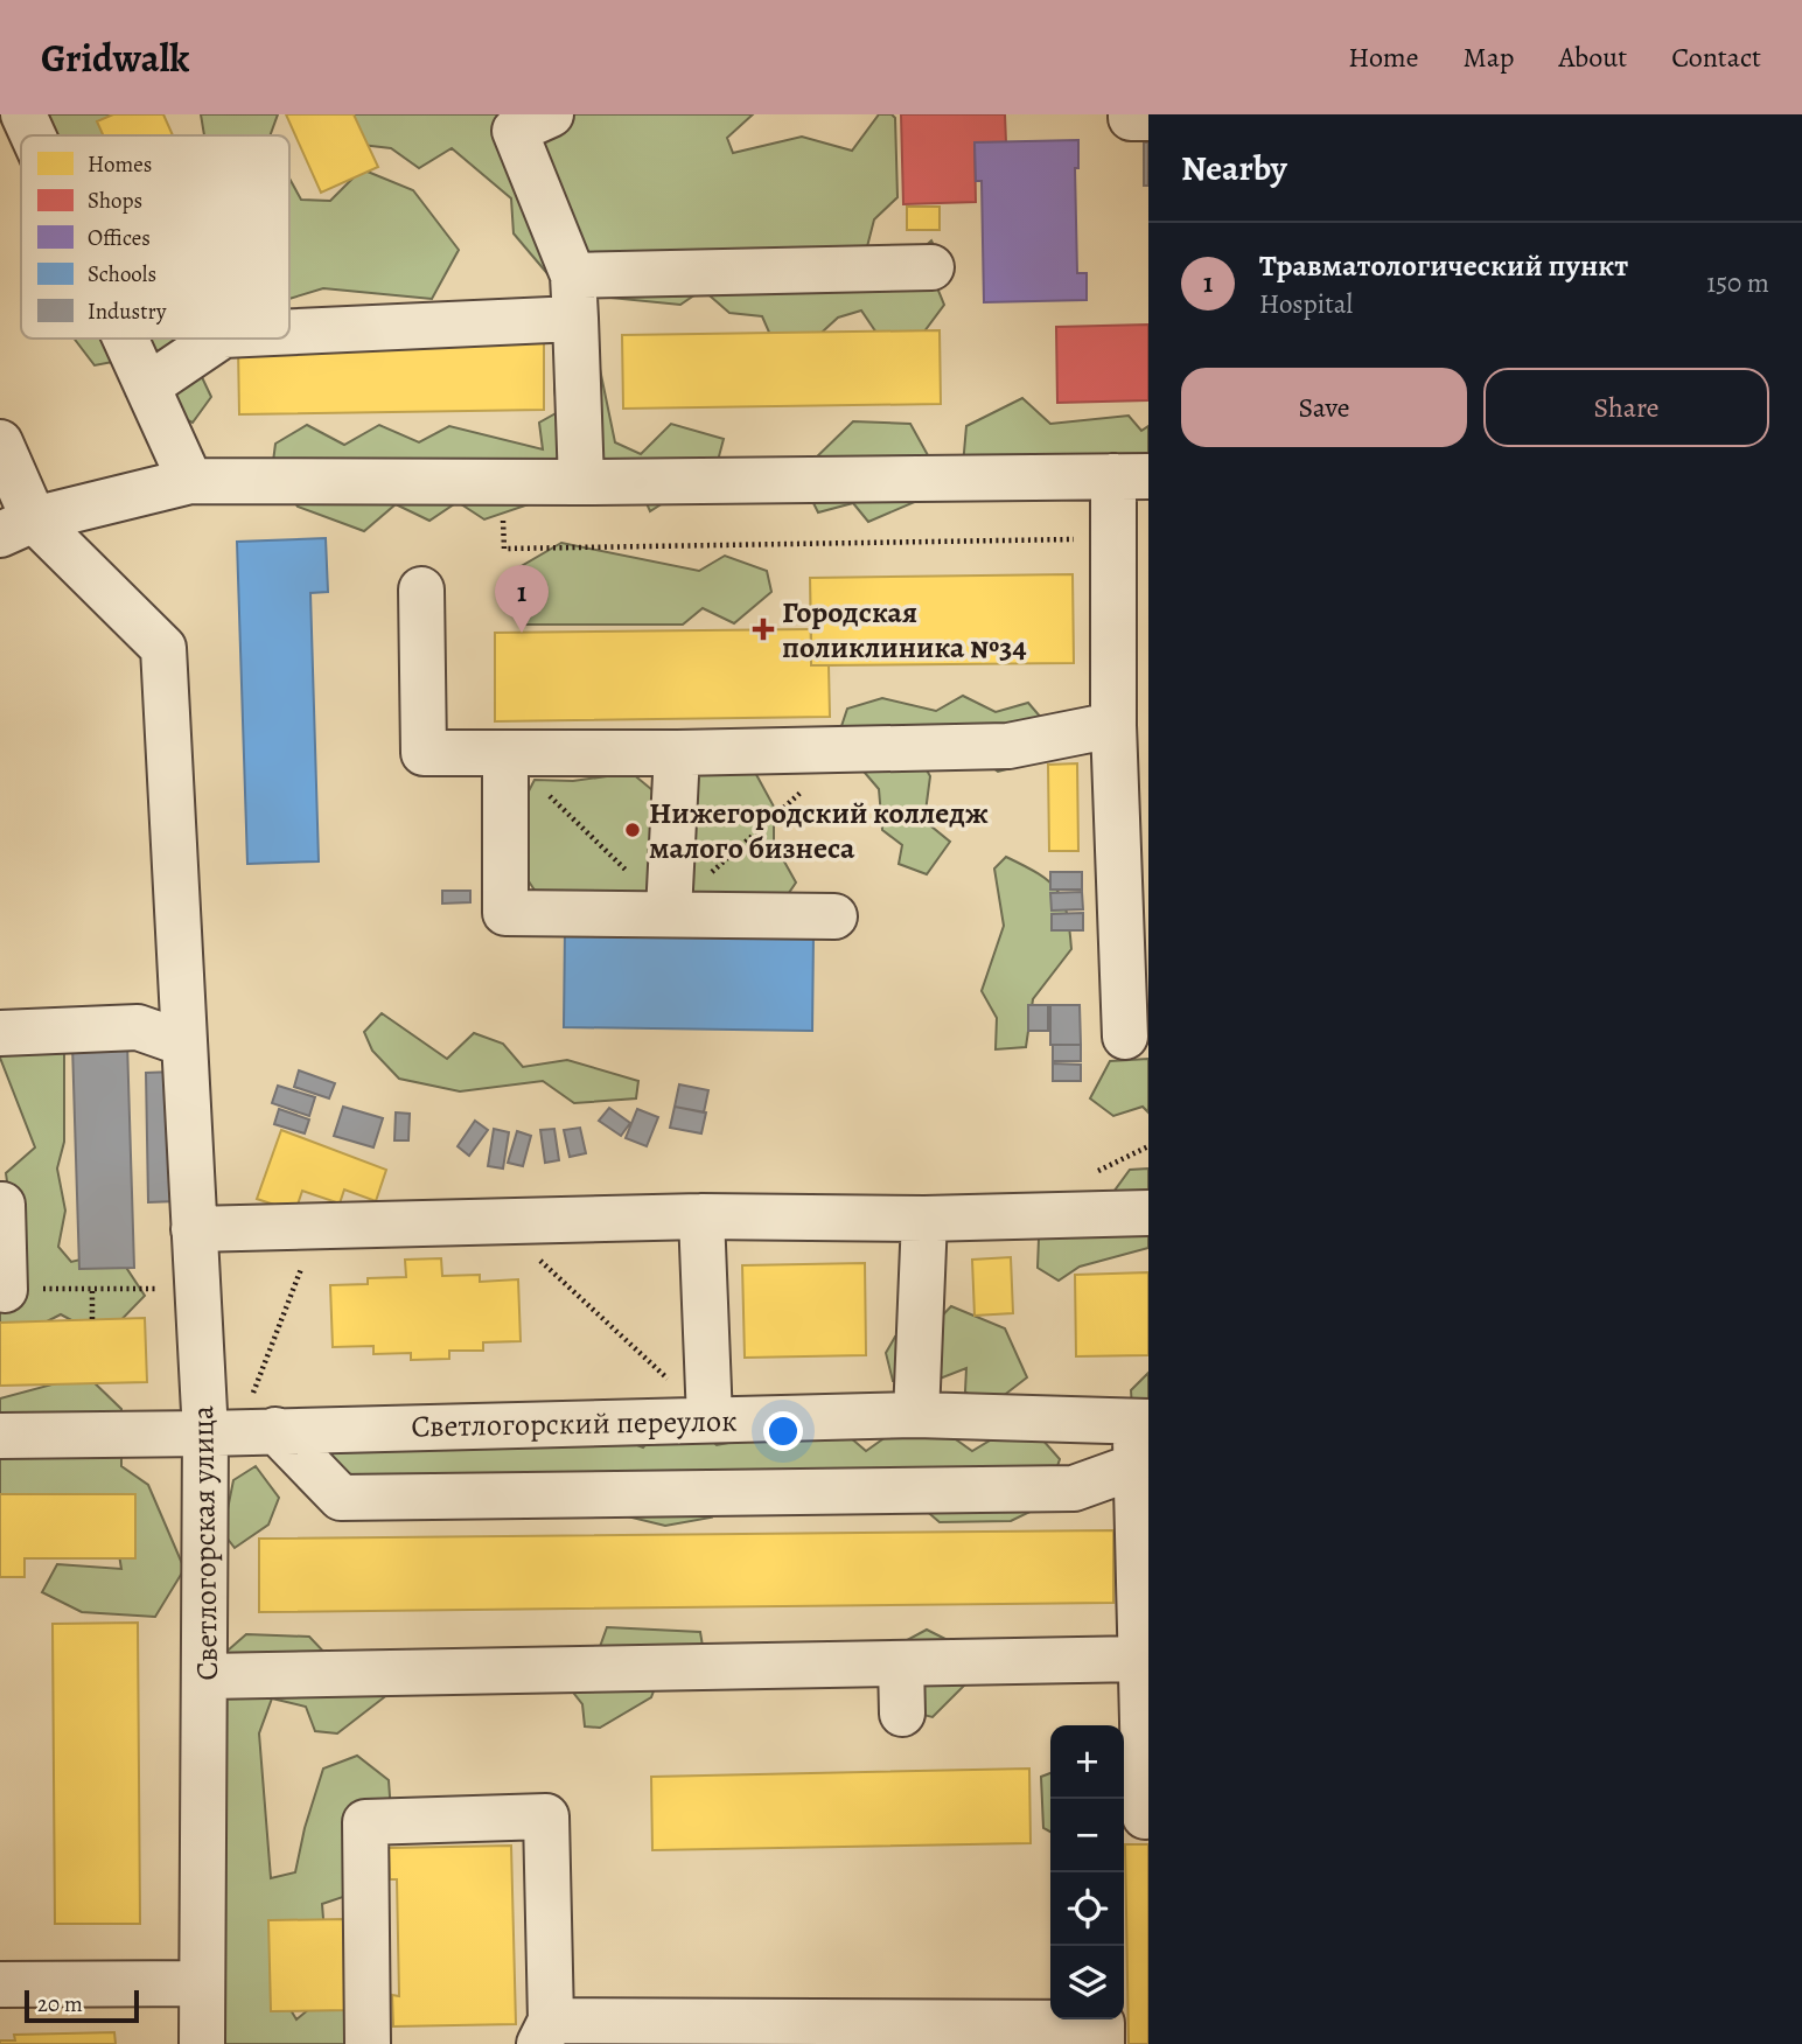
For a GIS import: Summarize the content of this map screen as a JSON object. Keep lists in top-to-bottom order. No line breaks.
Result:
{"streets":{"street":["Светлогорский переулок","Светлогорская улица"]},"crossings":[["Светлогорский переулок","Светлогорская улица"]],"places":{"health":["Городская поликлиника №34"],"other":["Нижегородский колледж малого бизнеса"]},"legend":["Homes","Shops","Offices","Schools","Industry"],"scale_bar":"20 m","page":{"header":"Gridwalk","nav":["Home","Map","About","Contact"],"heading":"Nearby","list":[{"mark":"1","name":"Травматологический пункт","note":"Hospital","value":"150 m"}],"buttons":["Save","Share"],"pins":"1","map_buttons":["+","−"],"scale":"20 m"}}
